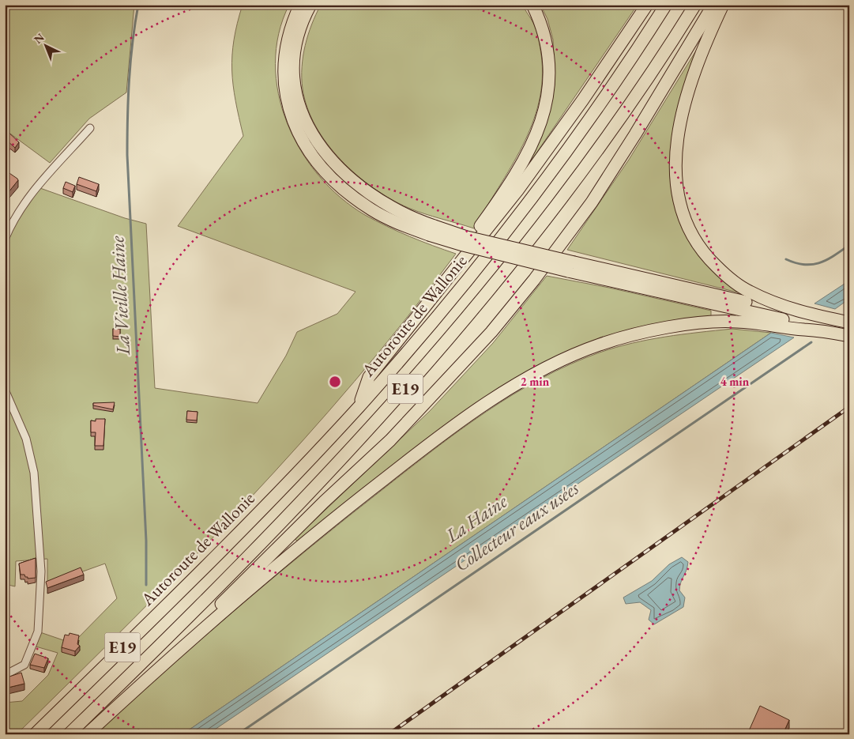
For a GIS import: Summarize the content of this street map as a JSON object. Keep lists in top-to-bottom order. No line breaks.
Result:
{"streets":{"highway":["Autoroute de Wallonie","E19"]},"water":["La Vieille Haine","La Haine","Collecteur eaux usées"],"north":"top left","rings":["2 min","4 min"]}
